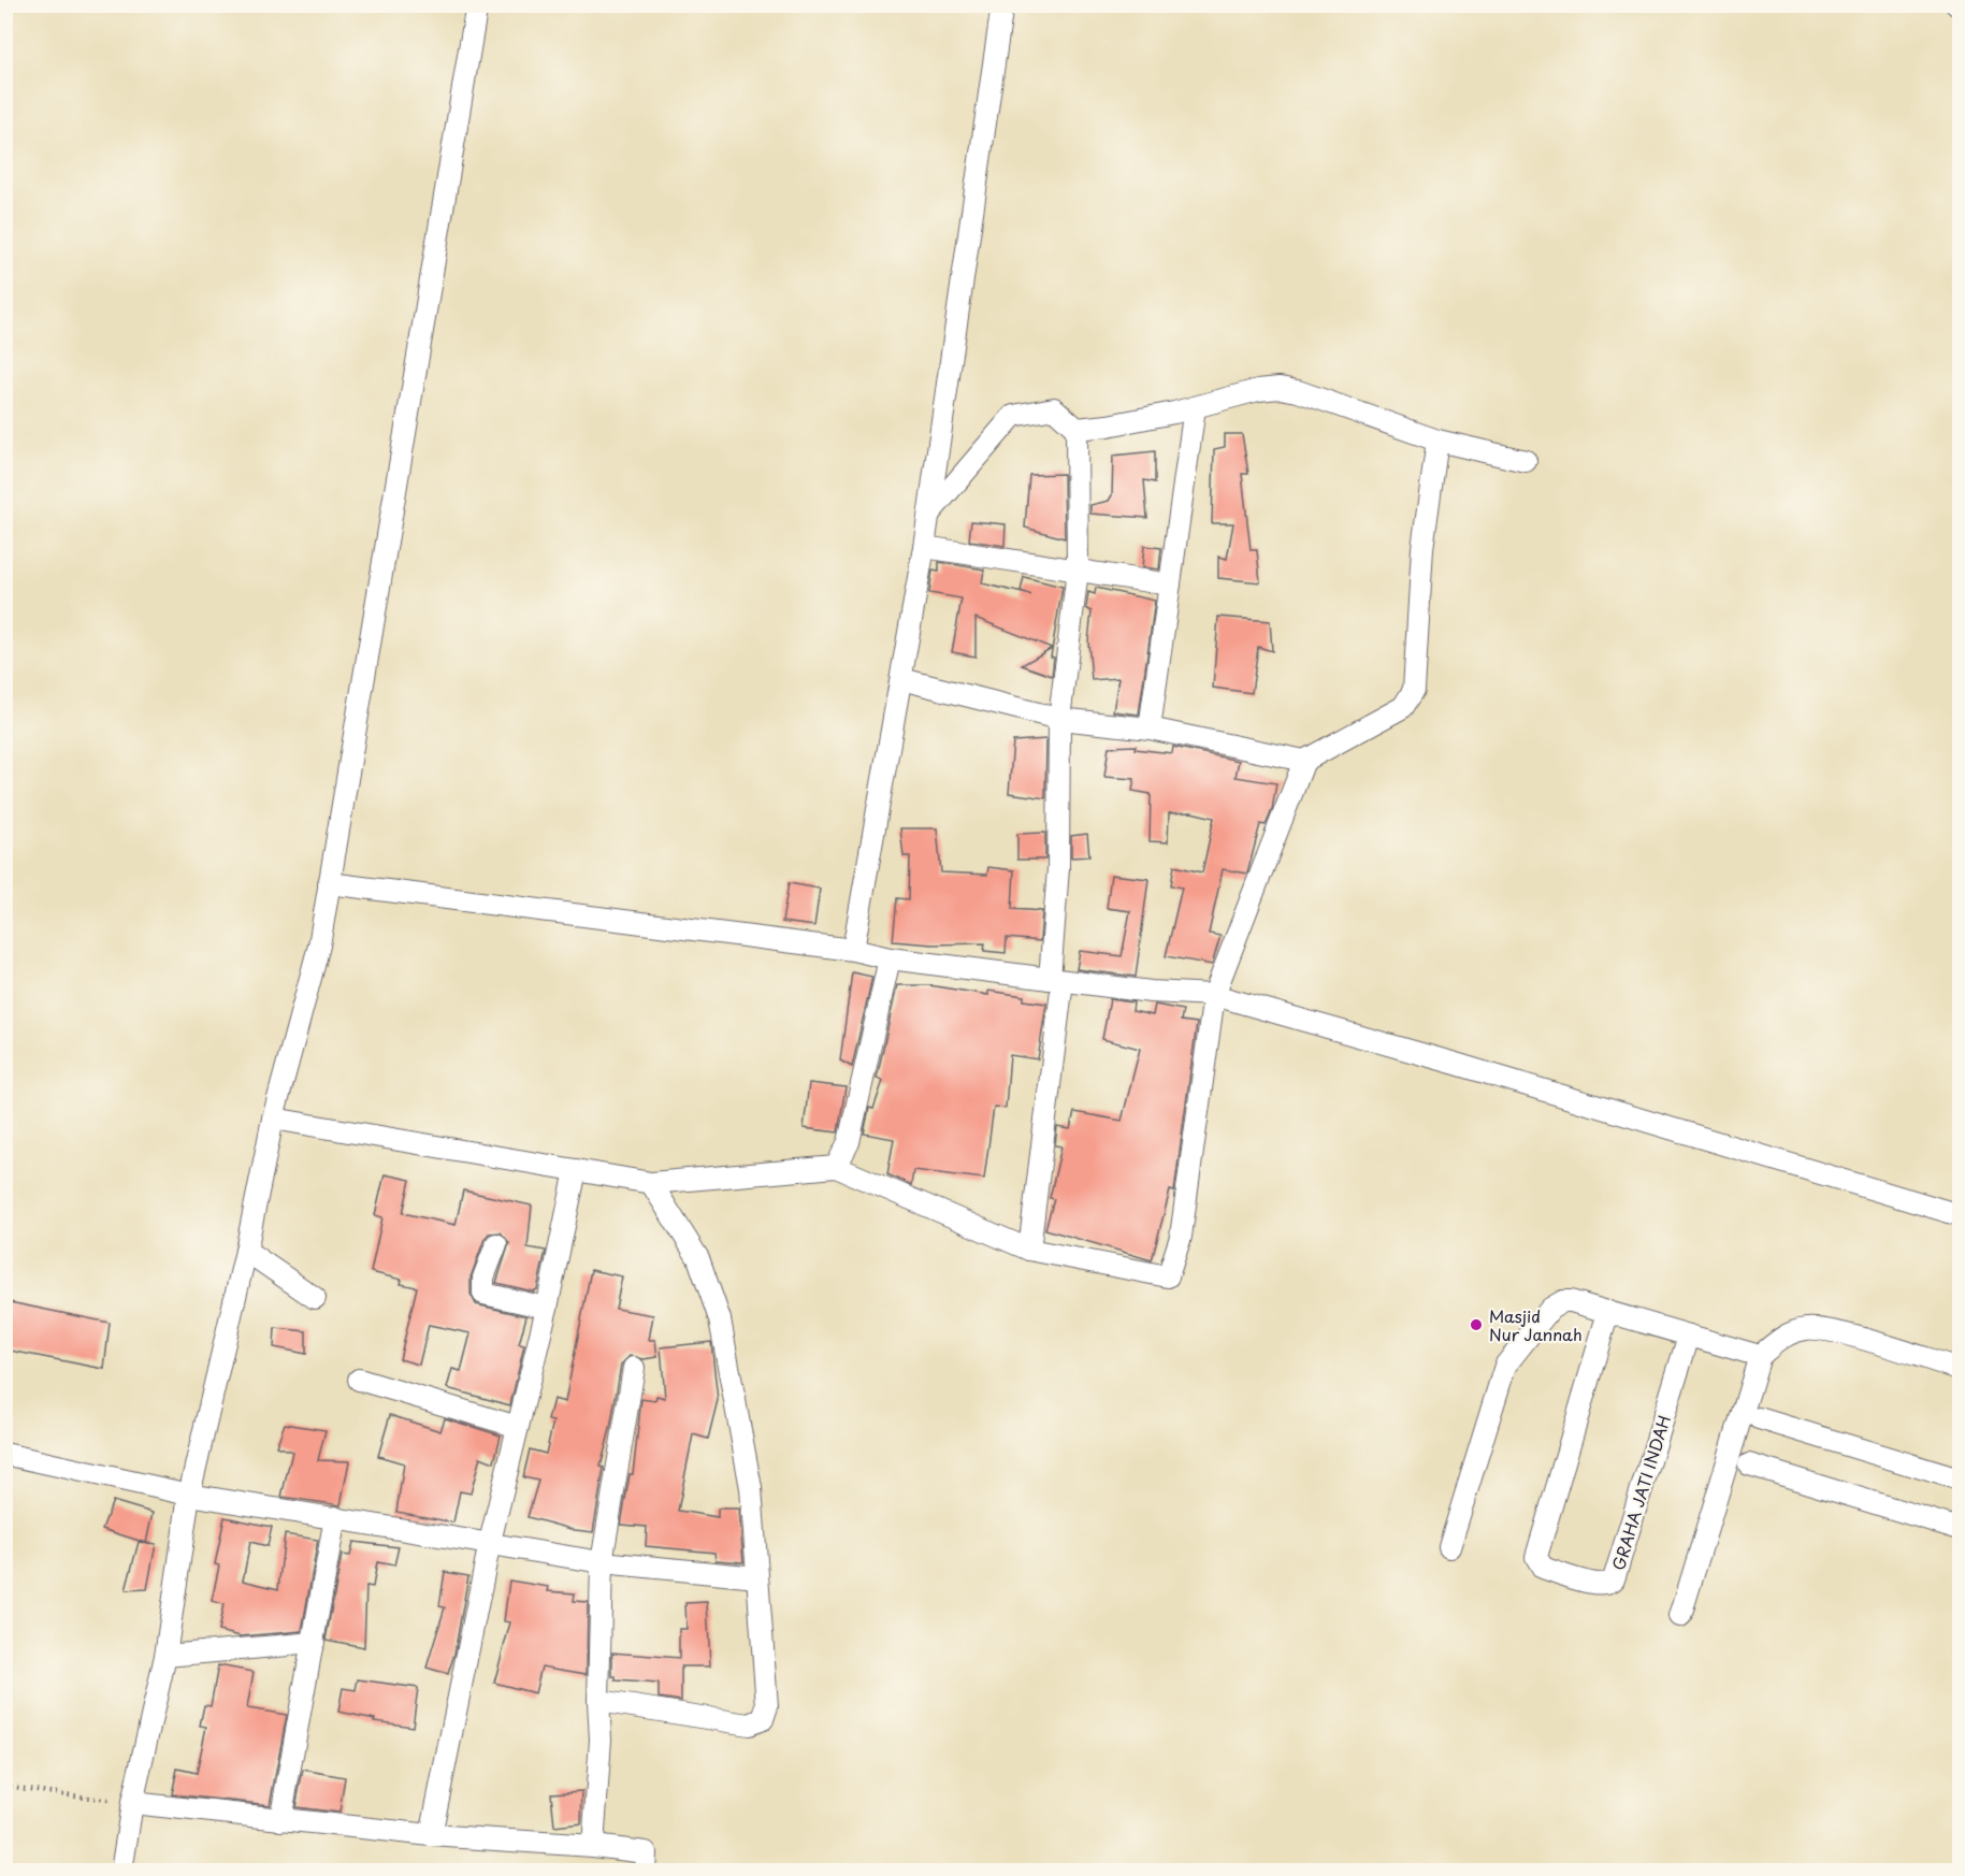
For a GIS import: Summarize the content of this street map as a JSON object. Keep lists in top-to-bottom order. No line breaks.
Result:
{"streets":{"street":["GRAHA JATI INDAH"]},"places":["Masjid Nur Jannah"]}
